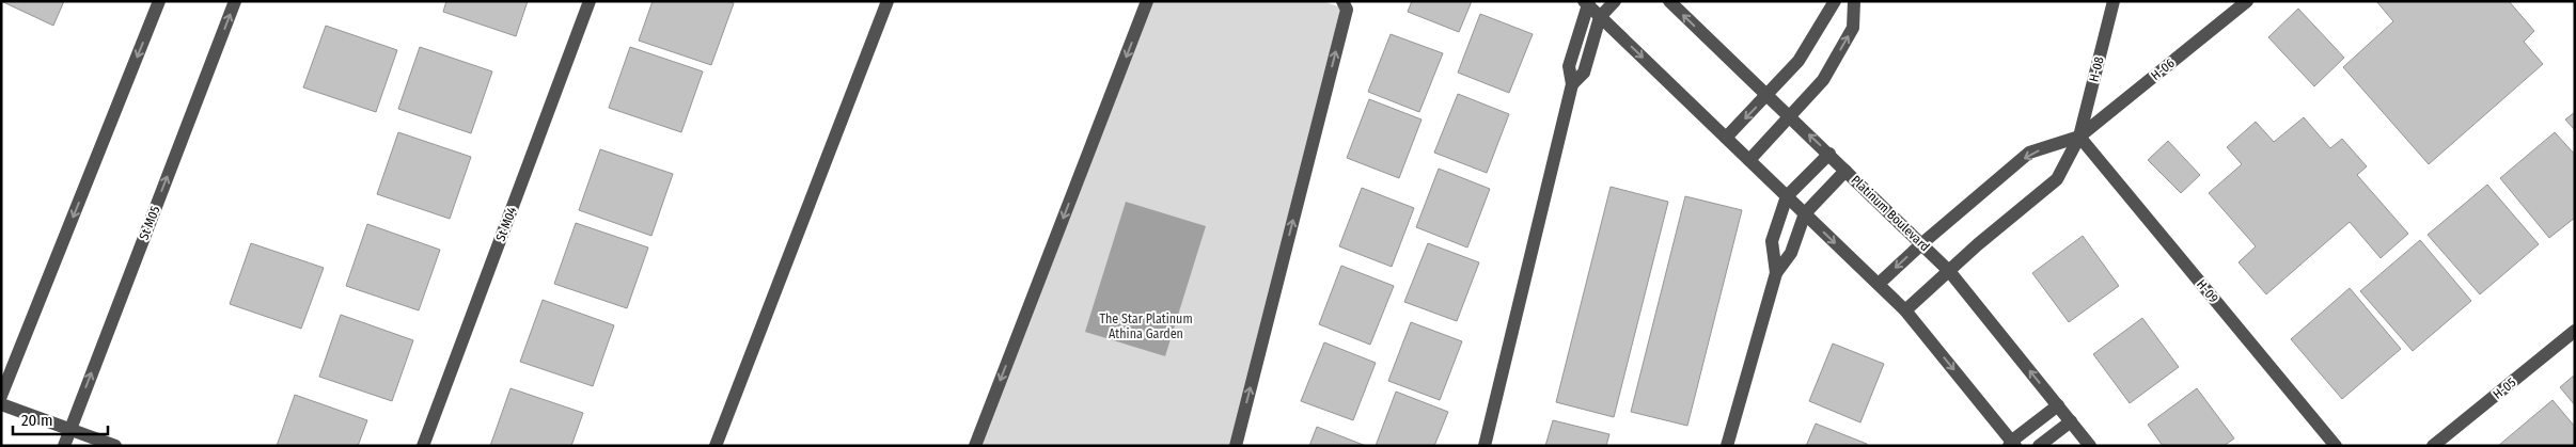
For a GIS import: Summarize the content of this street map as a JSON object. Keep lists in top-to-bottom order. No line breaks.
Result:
{"streets":{"street":["H-08","H-06","Platinum Boulevard","St M05","St M04","H-09","H-05"]},"crossings":[["H-08","H-06"],["H-08","H-09"],["H-06","H-09"]],"parks":["The Star Platinum Athina Garden"],"scale_bar":"20 m"}
